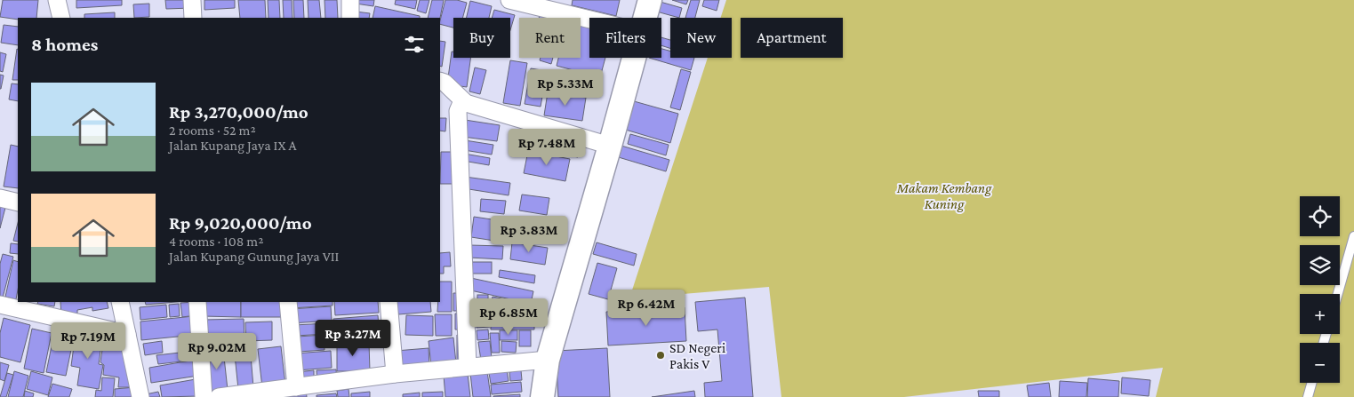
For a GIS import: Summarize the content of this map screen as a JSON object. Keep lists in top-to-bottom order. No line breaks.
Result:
{"parks":["Makam Kembang Kuning"],"places":["SD Negeri Pakis V"],"page":{"chip":["Buy","Rent","Filters","New","Apartment"],"heading":"8 homes","price":["Rp 5.33M","Rp 7.48M","Rp 3.83M","Rp 6.42M","Rp 6.85M","Rp 3.27M","Rp 7.19M","Rp 9.02M"],"list":[{"name":"Rp 3,270,000/mo","note":"2 rooms · 52 m² · Jalan Kupang Jaya IX A"},{"name":"Rp 9,020,000/mo","note":"4 rooms · 108 m² · Jalan Kupang Gunung Jaya VII"}],"map_buttons":["+","−"]}}
